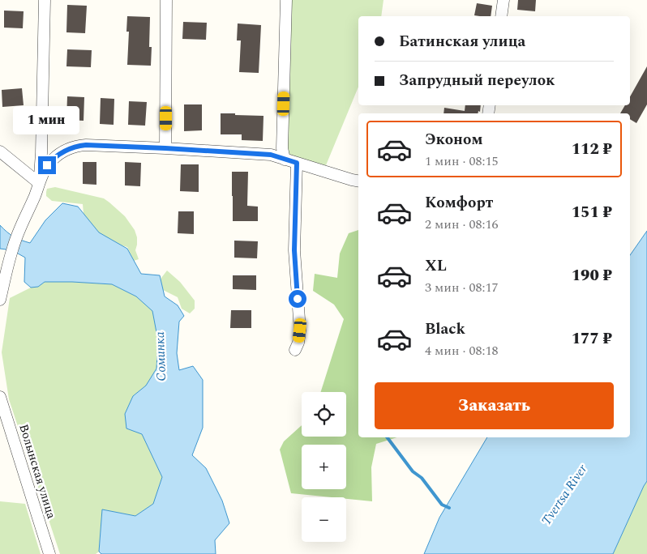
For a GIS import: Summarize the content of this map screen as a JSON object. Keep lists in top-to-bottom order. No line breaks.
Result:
{"streets":{"street":["Волынская улица"]},"water":["Соминка","Tvertsa River"],"page":{"banner":["Батинская улица","Запрудный переулок"],"bubble":"1 мин","list":[{"name":"Эконом","note":"1 мин · 08:15","value":"112 ₽"},{"name":"Комфорт","note":"2 мин · 08:16","value":"151 ₽"},{"name":"XL","note":"3 мин · 08:17","value":"190 ₽"},{"name":"Black","note":"4 мин · 08:18","value":"177 ₽"}],"buttons":"Заказать","map_buttons":["+","−"]}}
